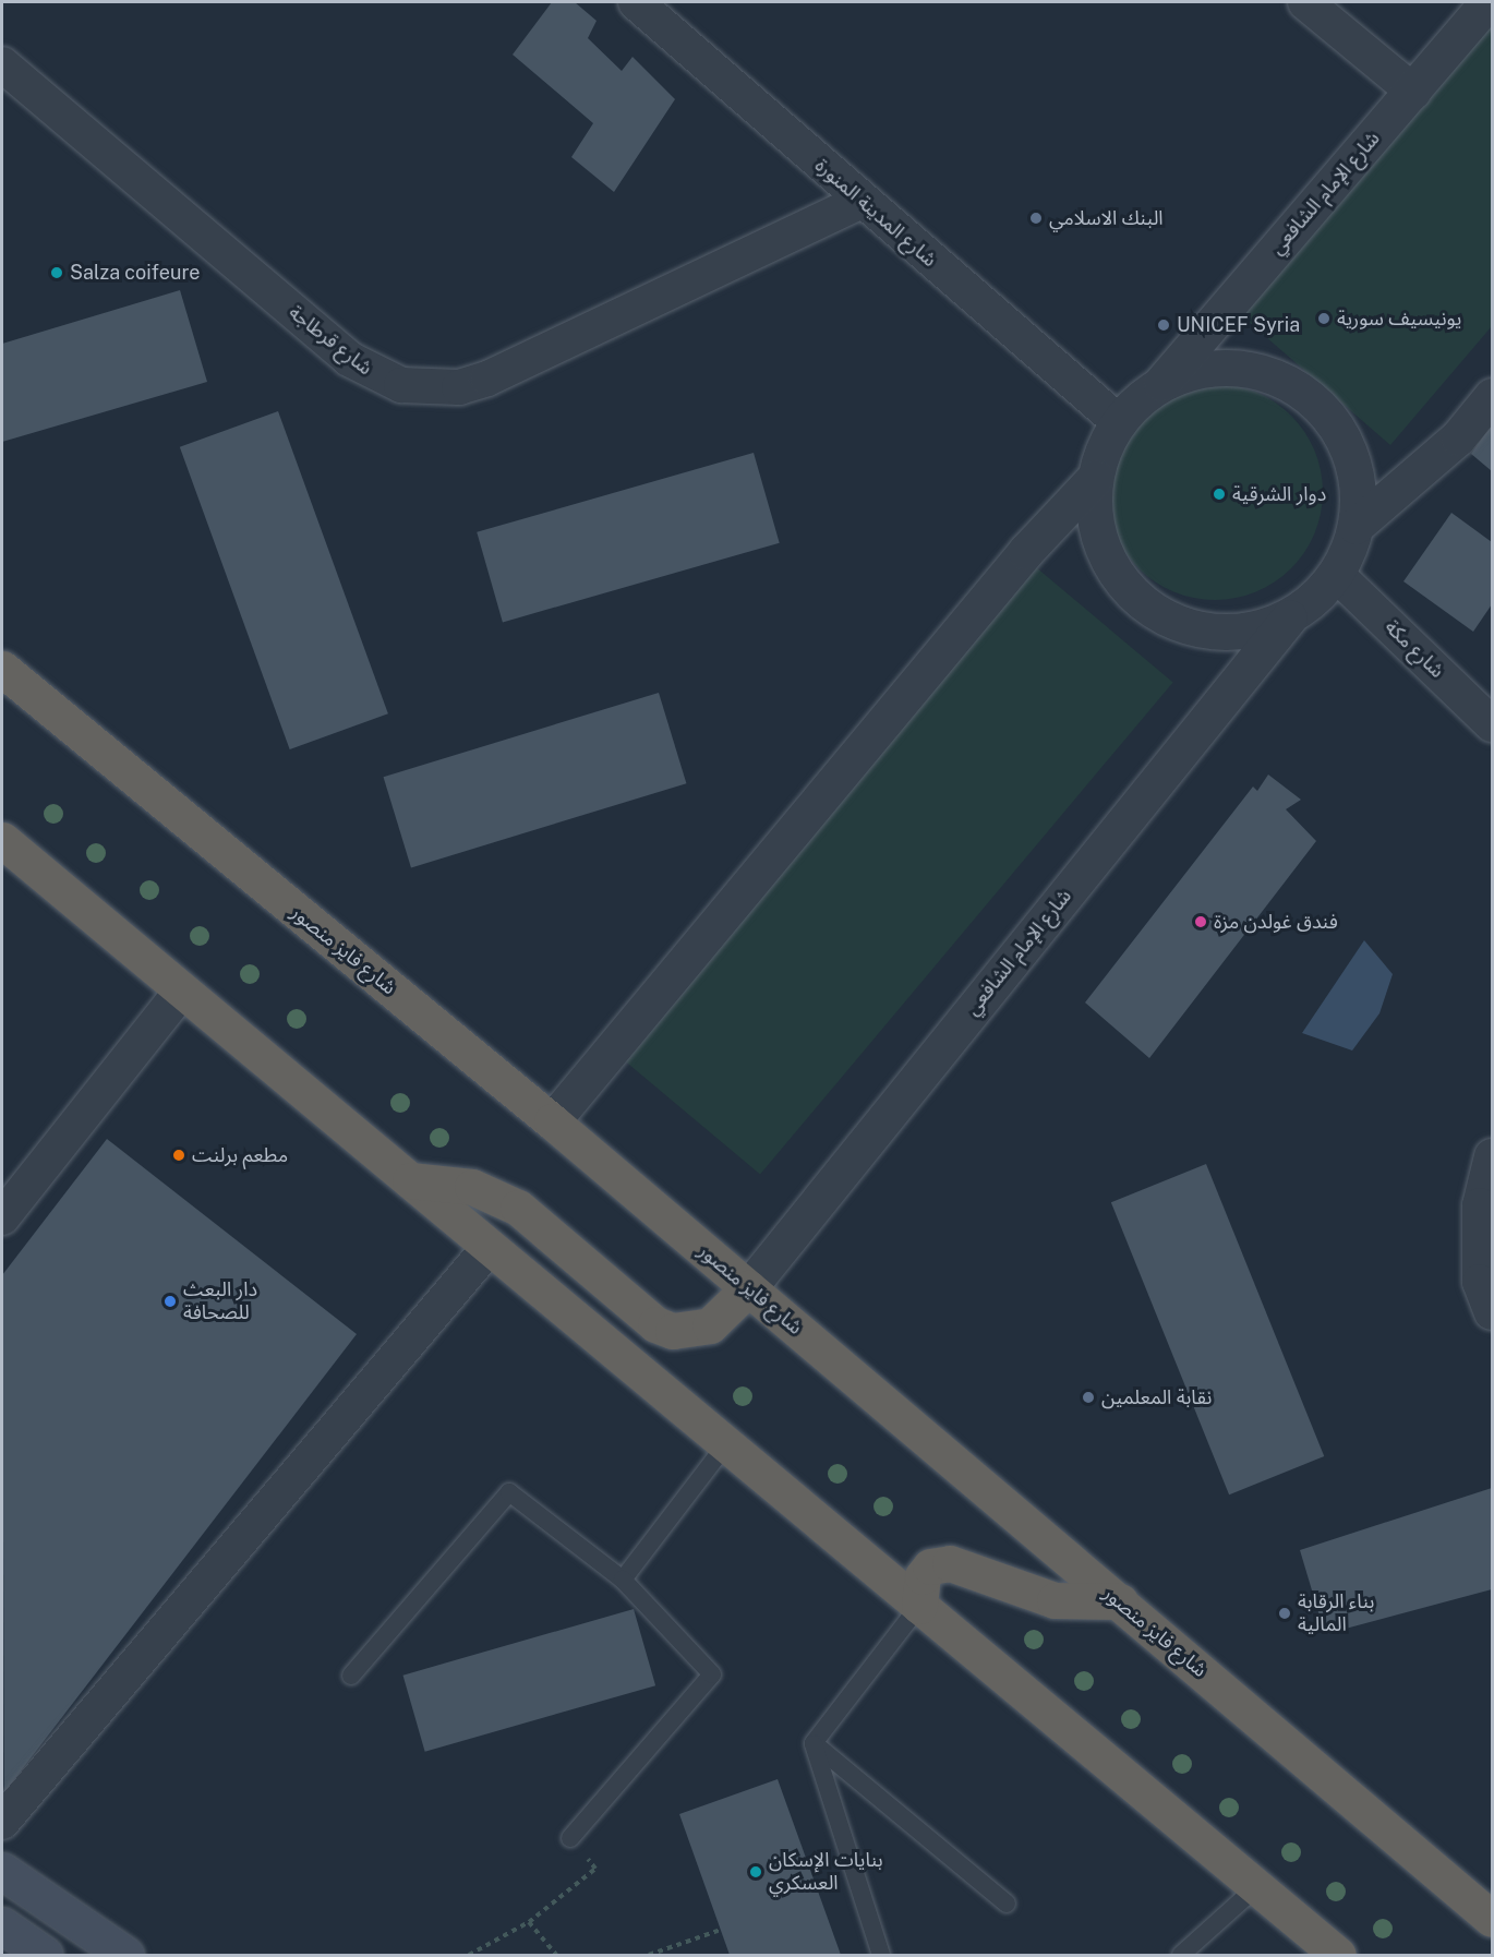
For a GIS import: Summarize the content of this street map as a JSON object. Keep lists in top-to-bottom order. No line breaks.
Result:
{"streets":{"highway":["شارع فايز منصور"],"street":["شارع الإمام الشافعي","شارع المدينة المنورة","شارع قرطاجة","شارع مكة"]},"crossings":[["شارع الإمام الشافعي","شارع المدينة المنورة"],["شارع الإمام الشافعي","شارع مكة"],["شارع الإمام الشافعي","شارع فايز منصور"],["شارع المدينة المنورة","شارع قرطاجة"]],"places":["البنك الاسلامي","Salza coifeure","يونيسيف سورية","UNICEF Syria","دوار الشرقية","فندق غولدن مزة","مطعم برلنت","دار البعث للصحافة","نقابة المعلمين","بناء الرقابة المالية","بنايات الإسكان العسكري"]}
